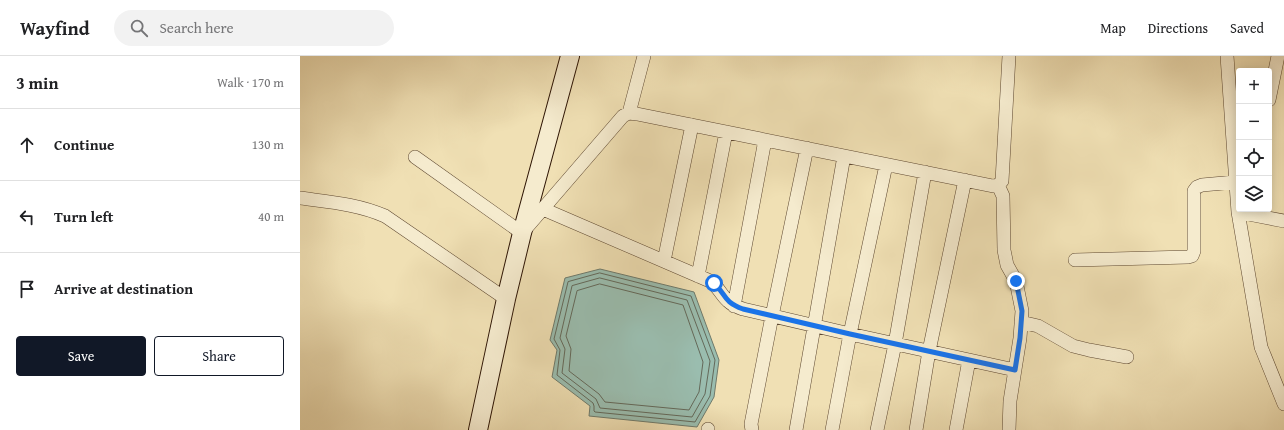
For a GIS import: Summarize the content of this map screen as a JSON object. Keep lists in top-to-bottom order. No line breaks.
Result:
{"page":{"header":"Wayfind","search":"Search here","nav":["Map","Directions","Saved"],"heading":["3 min","Walk · 170 m"],"map_buttons":["+","−"],"list":[["Continue","130 m"],["Turn left","40 m"],"Arrive at destination"],"buttons":["Save","Share"]}}
